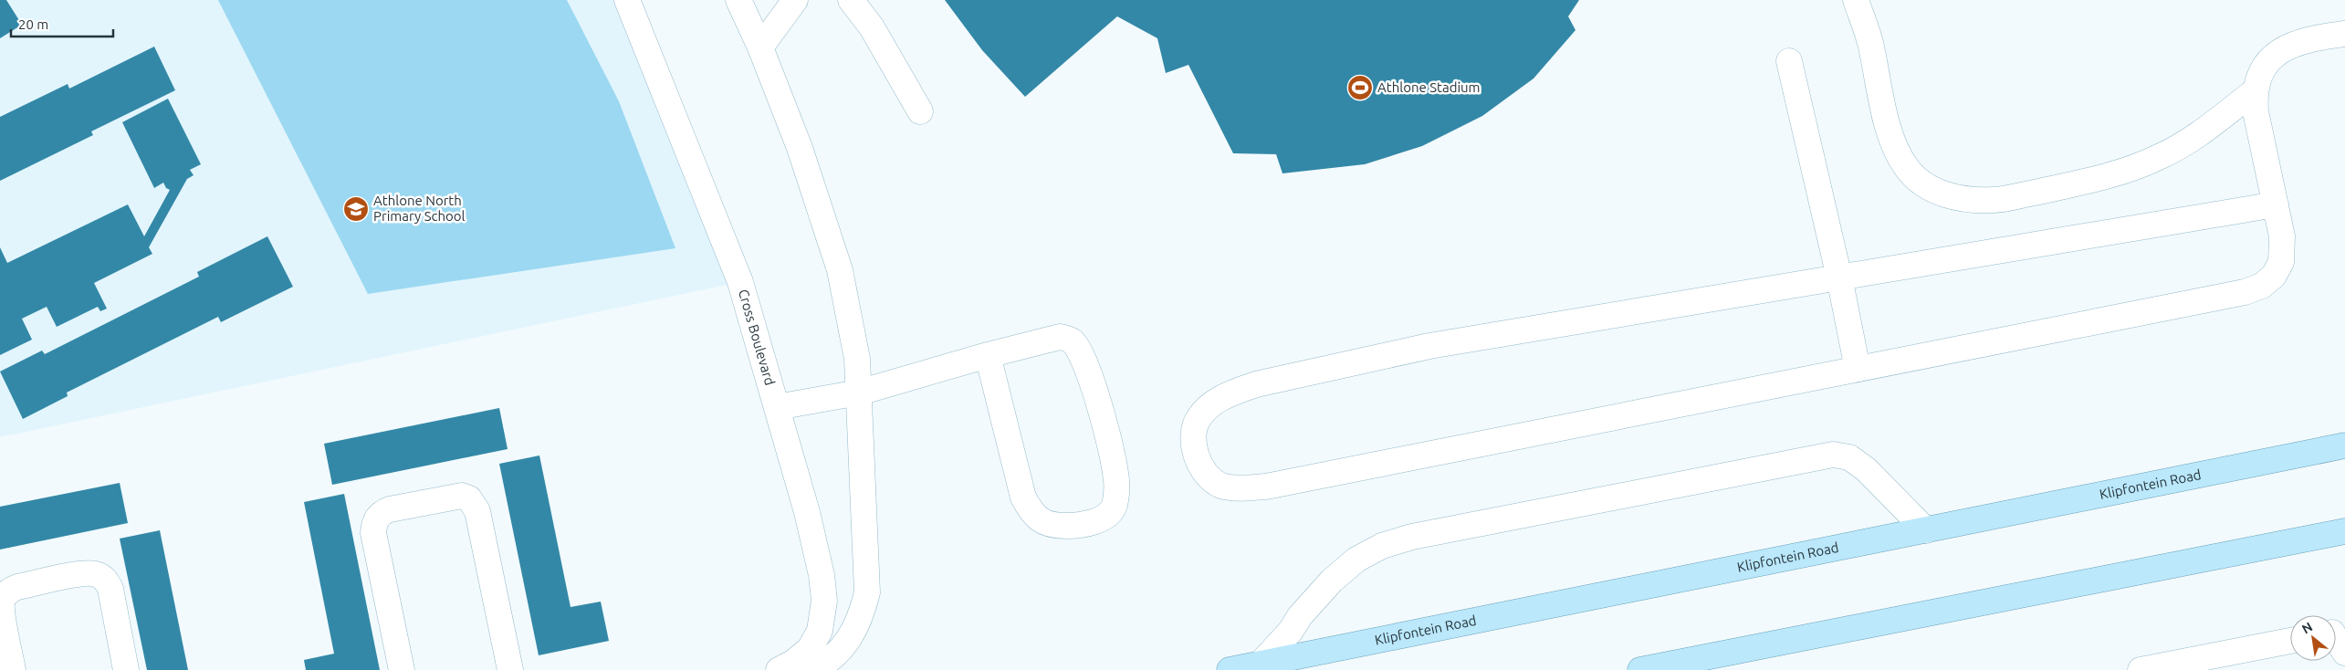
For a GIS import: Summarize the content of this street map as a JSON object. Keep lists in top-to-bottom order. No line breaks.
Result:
{"streets":{"main road":["Klipfontein Road"],"street":["Cross Boulevard"]},"places":{"sports":["Athlone Stadium"],"school or university":["Athlone North Primary School"]},"scale_bar":"20 m","north":"top left"}
